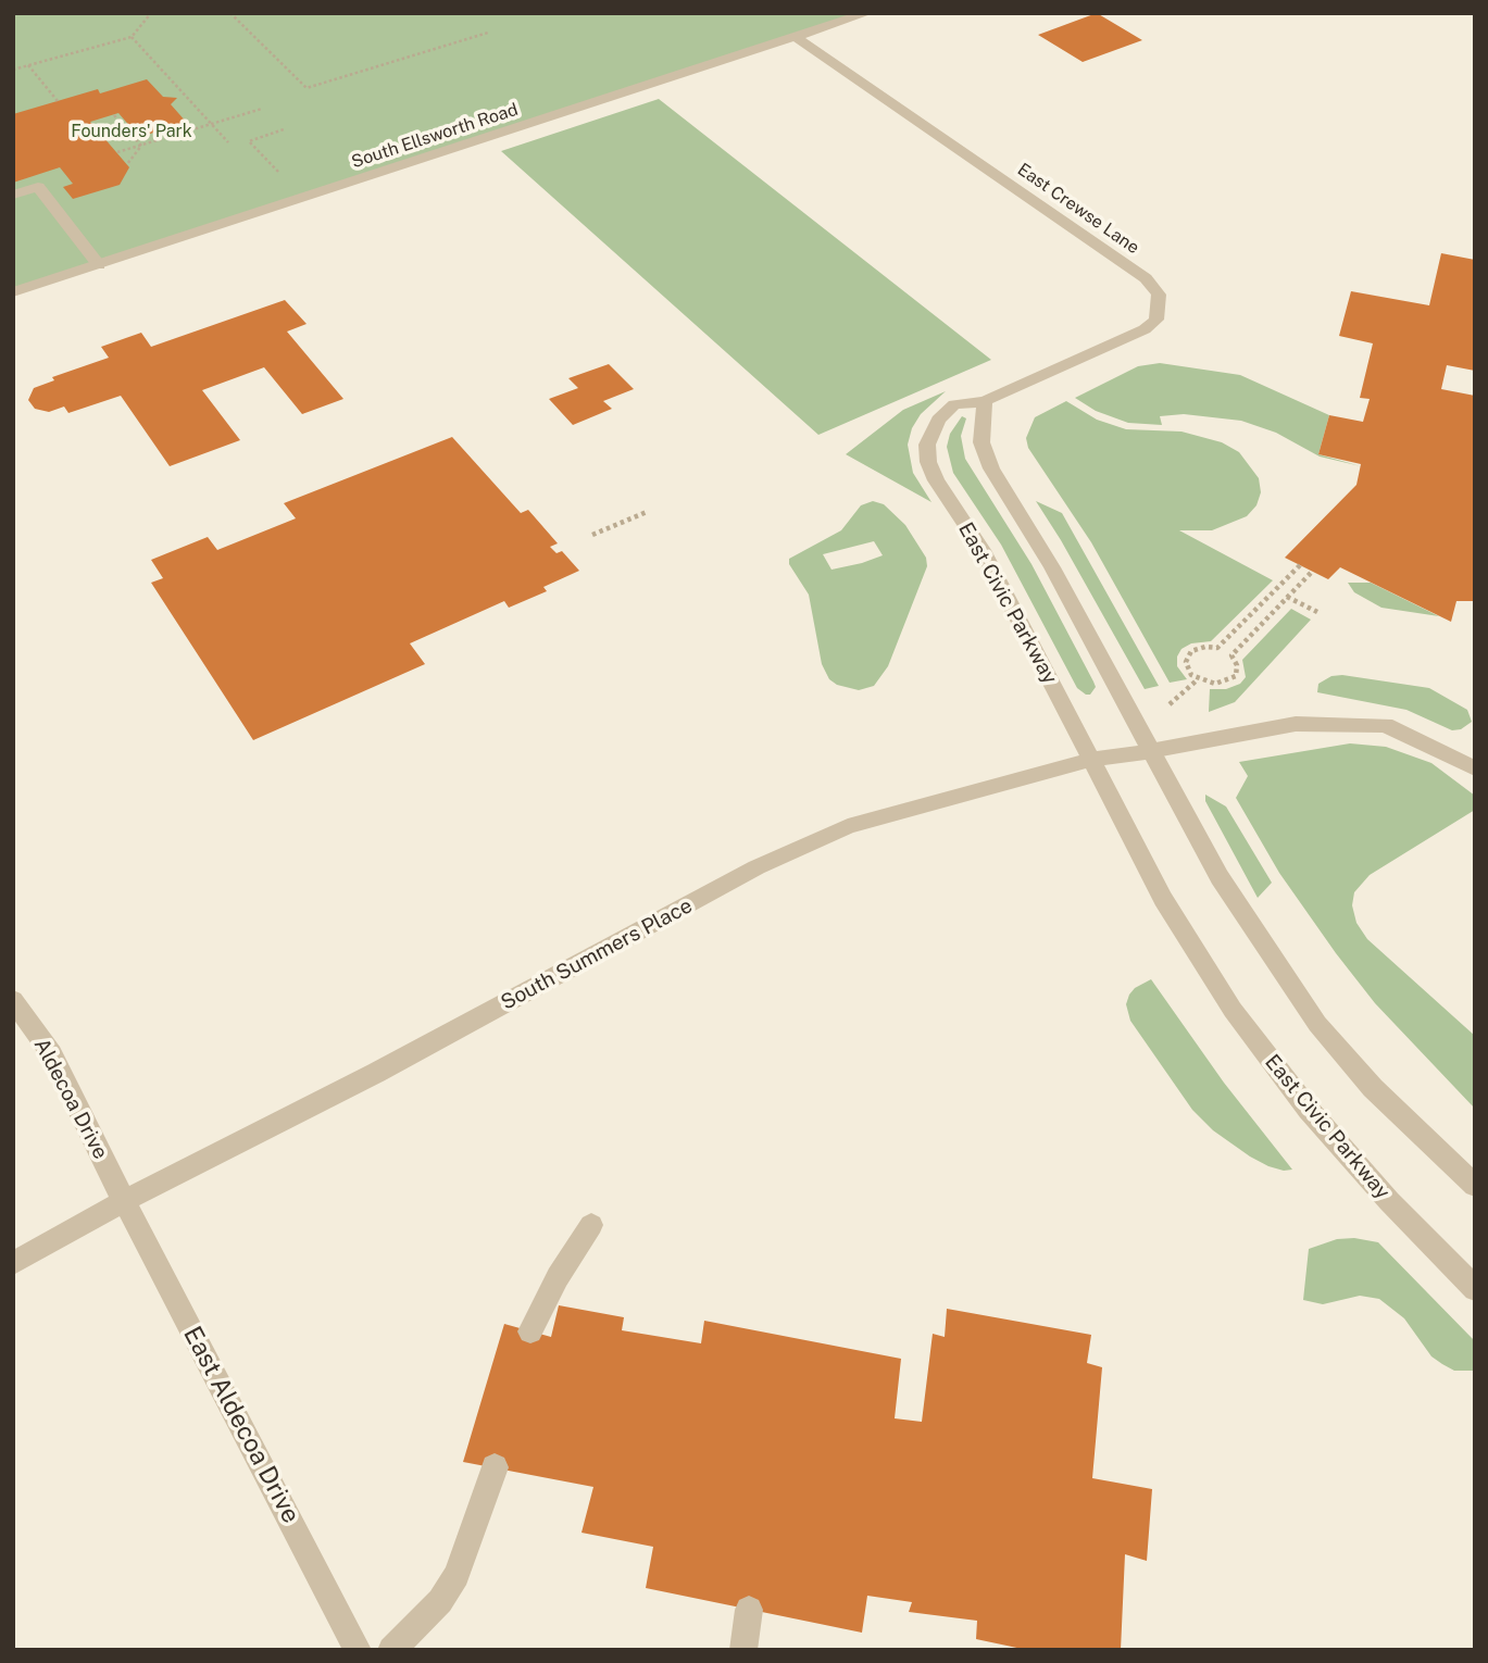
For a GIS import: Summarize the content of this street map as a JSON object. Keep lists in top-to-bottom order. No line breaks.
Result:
{"streets":{"street":["South Ellsworth Road","East Crewse Lane","East Civic Parkway","South Summers Place","Aldecoa Drive","East Aldecoa Drive"]},"crossings":[["South Ellsworth Road","East Crewse Lane"],["East Crewse Lane","East Civic Parkway"],["East Civic Parkway","South Summers Place"],["South Summers Place","Aldecoa Drive"],["South Summers Place","East Aldecoa Drive"],["Aldecoa Drive","East Aldecoa Drive"]],"parks":["Founders' Park"]}
